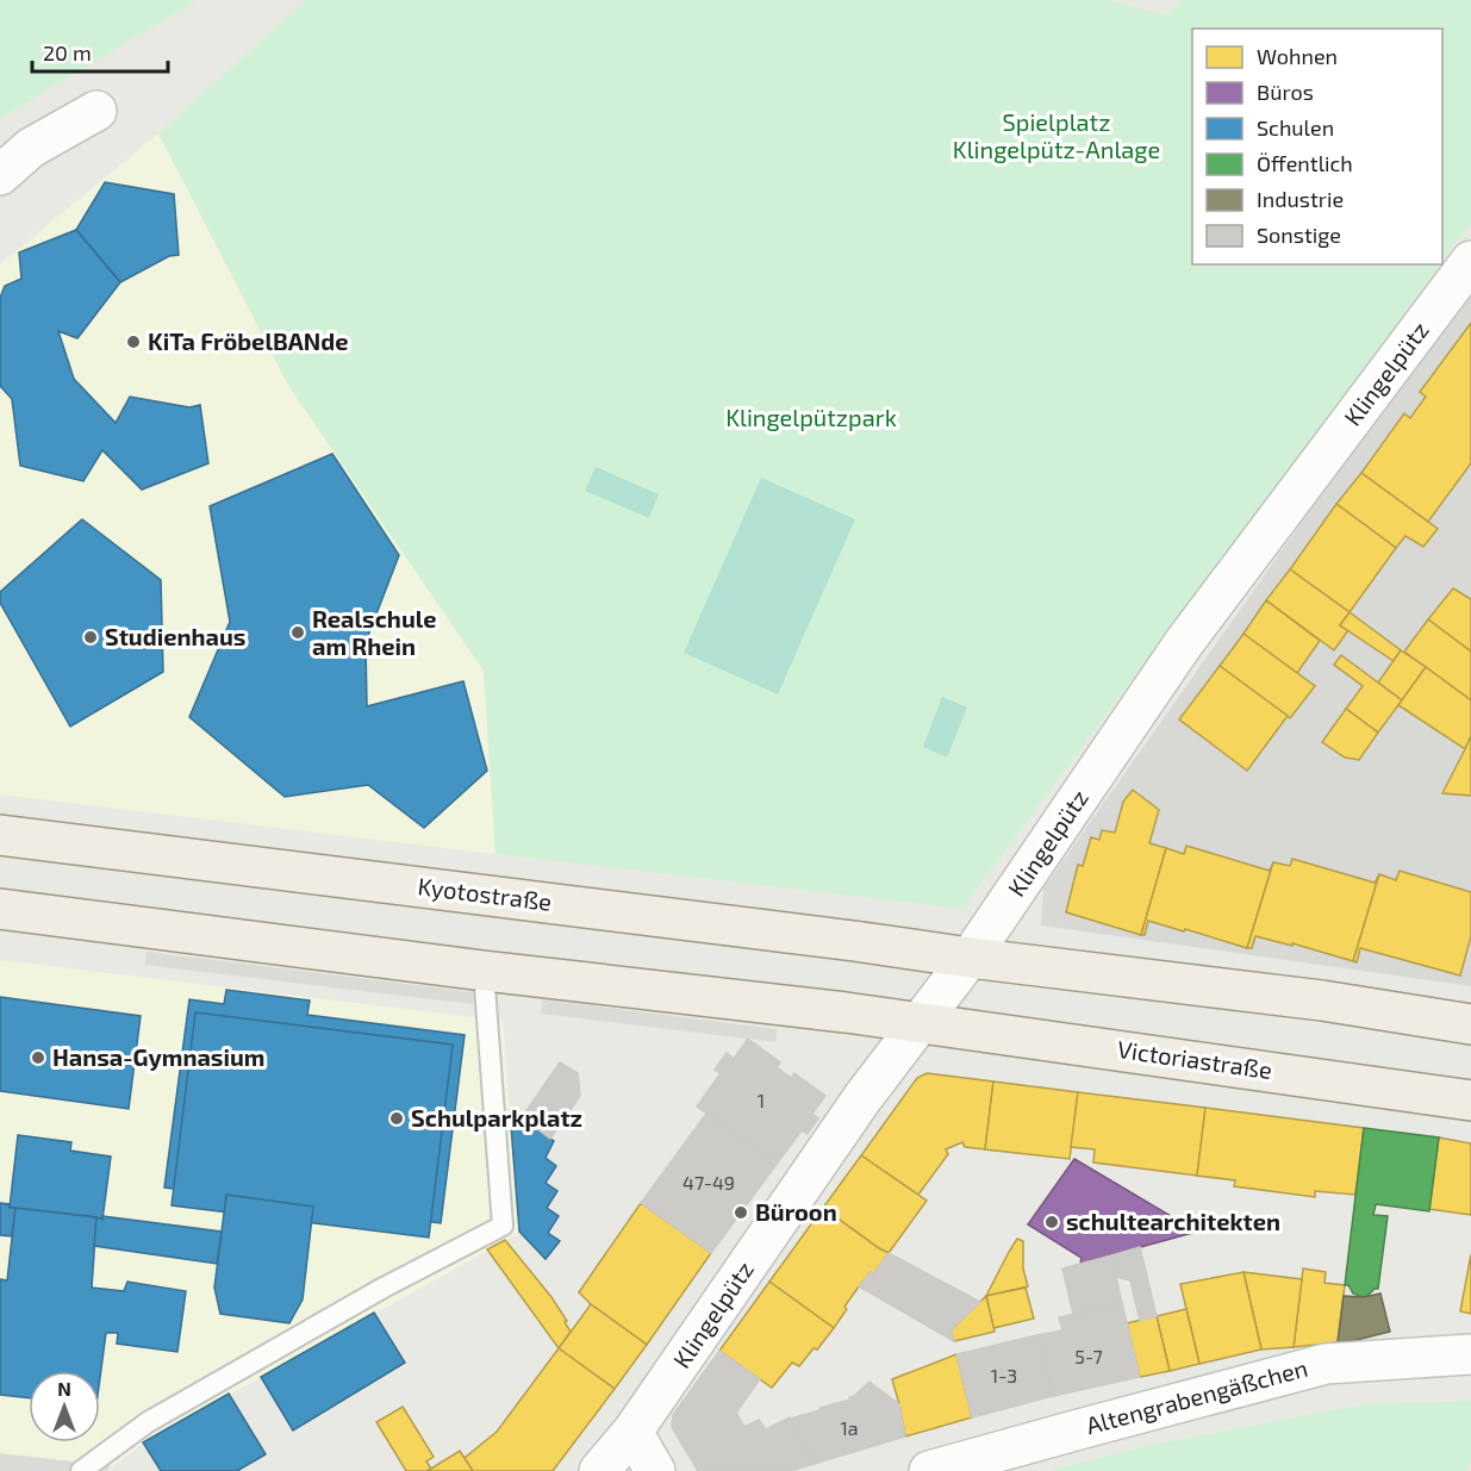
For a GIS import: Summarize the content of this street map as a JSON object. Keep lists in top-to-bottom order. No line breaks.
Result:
{"streets":{"main road":["Kyotostraße","Victoriastraße"],"street":["Klingelpütz","Altengrabengäßchen"]},"crossings":[["Klingelpütz","Kyotostraße"],["Klingelpütz","Victoriastraße"]],"parks":["Spielplatz Klingelpütz-Anlage","Klingelpützpark"],"places":["KiTa FröbelBANde","Realschule am Rhein","Studienhaus","Hansa-Gymnasium","Schulparkplatz","Büroon","schultearchitekten"],"house_numbers":["1","47-49","5-7","1-3","1a"],"legend":["Wohnen","Büros","Schulen","Öffentlich","Industrie","Sonstige"],"scale_bar":"20 m","north":"top"}
